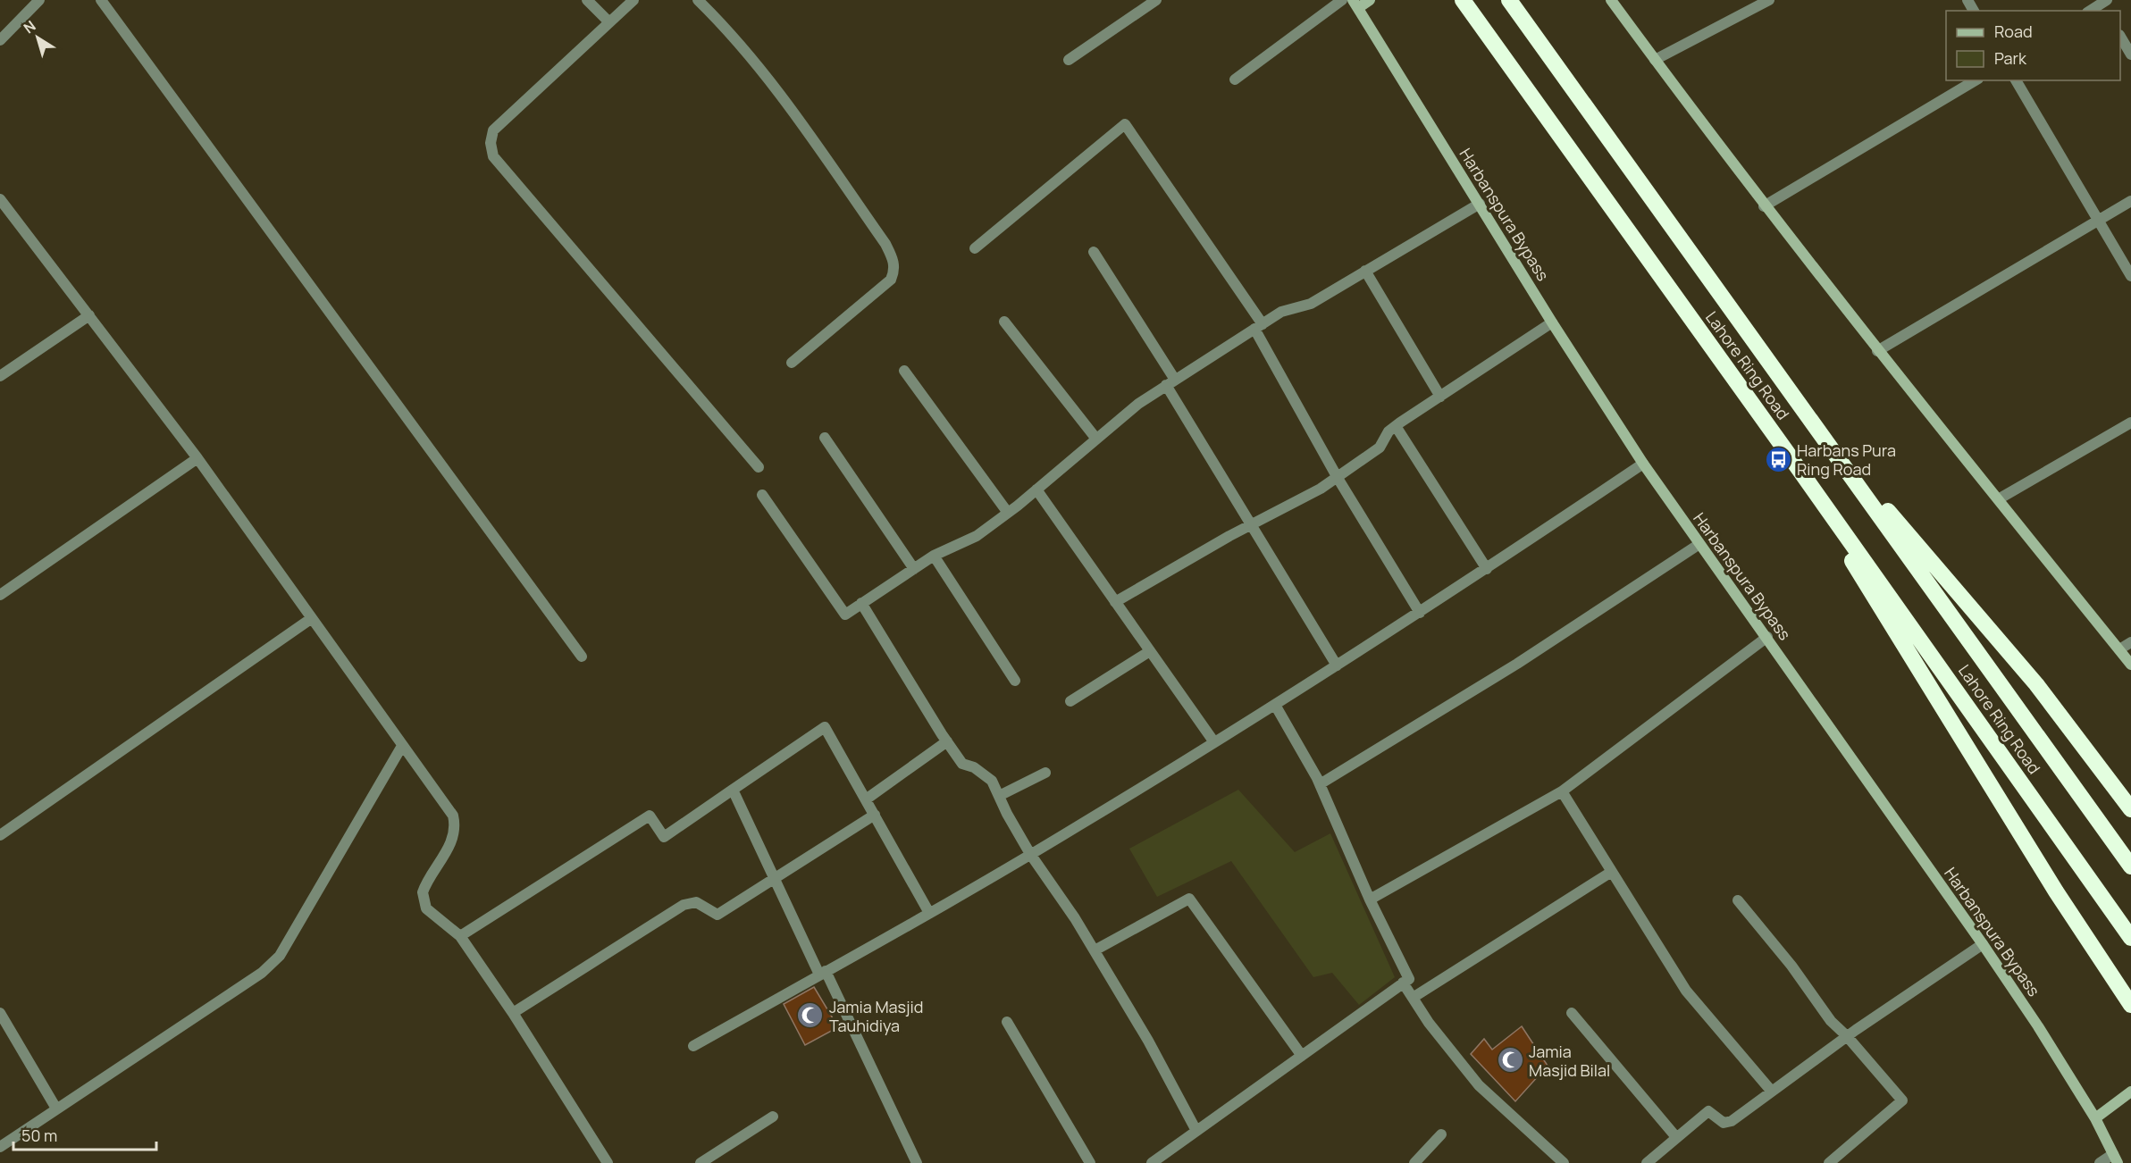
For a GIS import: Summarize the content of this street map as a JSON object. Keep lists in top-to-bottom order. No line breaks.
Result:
{"streets":{"highway":["Lahore Ring Road"],"street":["Harbanspura Bypass"]},"places":{"bus stop":["Harbans Pura Ring Road"],"mosque":["Jamia Masjid Tauhidiya","Jamia Masjid Bilal"]},"legend":["Road","Park"],"scale_bar":"50 m","north":"top left"}
